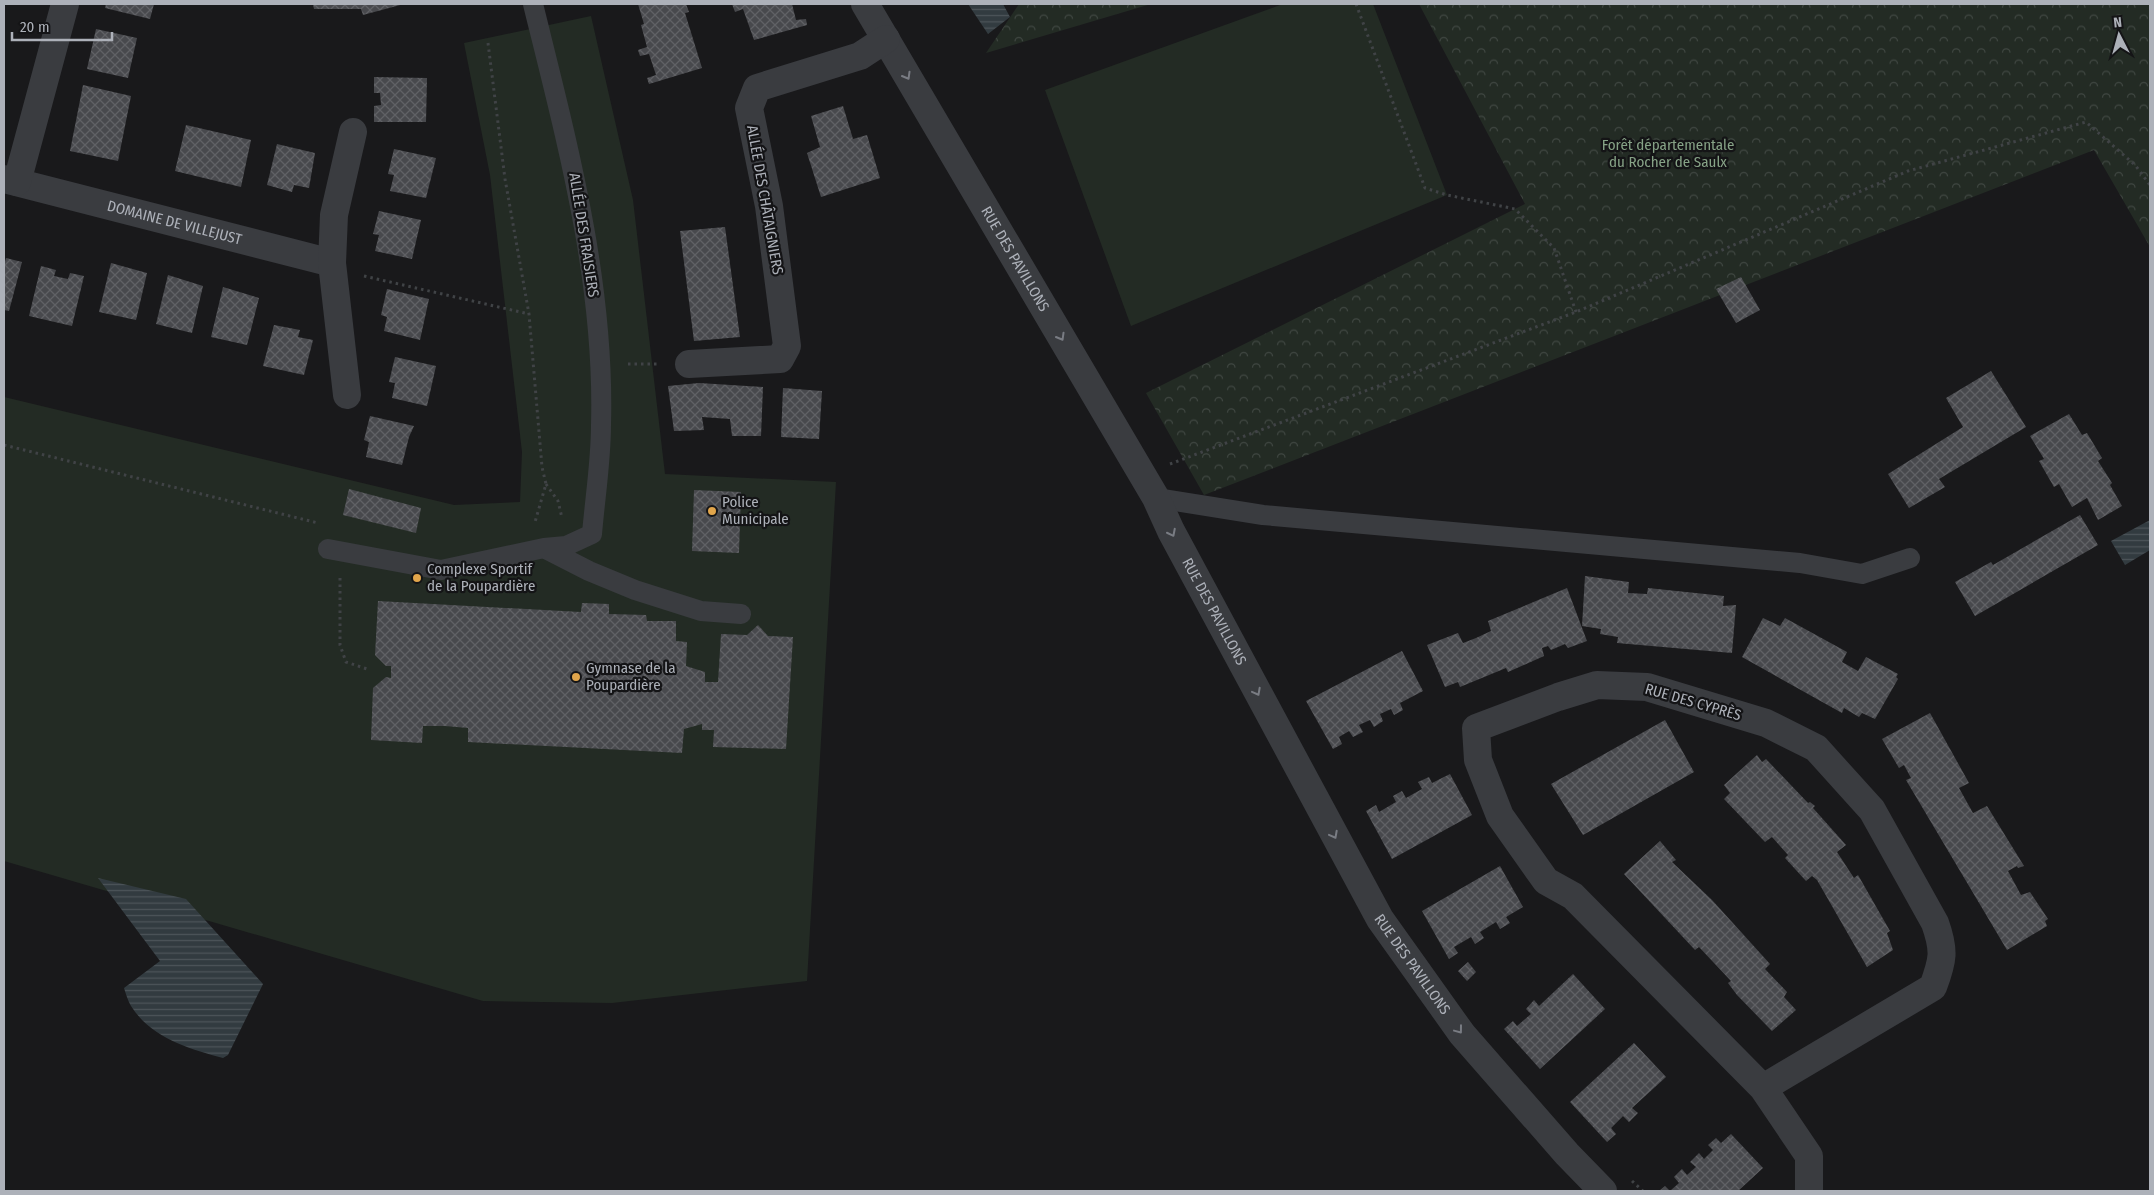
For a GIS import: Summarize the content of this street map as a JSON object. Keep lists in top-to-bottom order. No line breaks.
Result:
{"streets":{"street":["ALLÉE DES CHÂTAIGNIERS","DOMAINE DE VILLEJUST","RUE DES PAVILLONS","RUE DES CYPRÈS"],"lane":["ALLÉE DES FRAISIERS"]},"crossings":[["ALLÉE DES CHÂTAIGNIERS","RUE DES PAVILLONS"]],"one_way":["RUE DES PAVILLONS"],"parks":["Forêt départementale du Rocher de Saulx"],"places":["Police Municipale","Complexe Sportif de la Poupardière","Gymnase de la Poupardière"],"scale_bar":"20 m","north":"top"}
